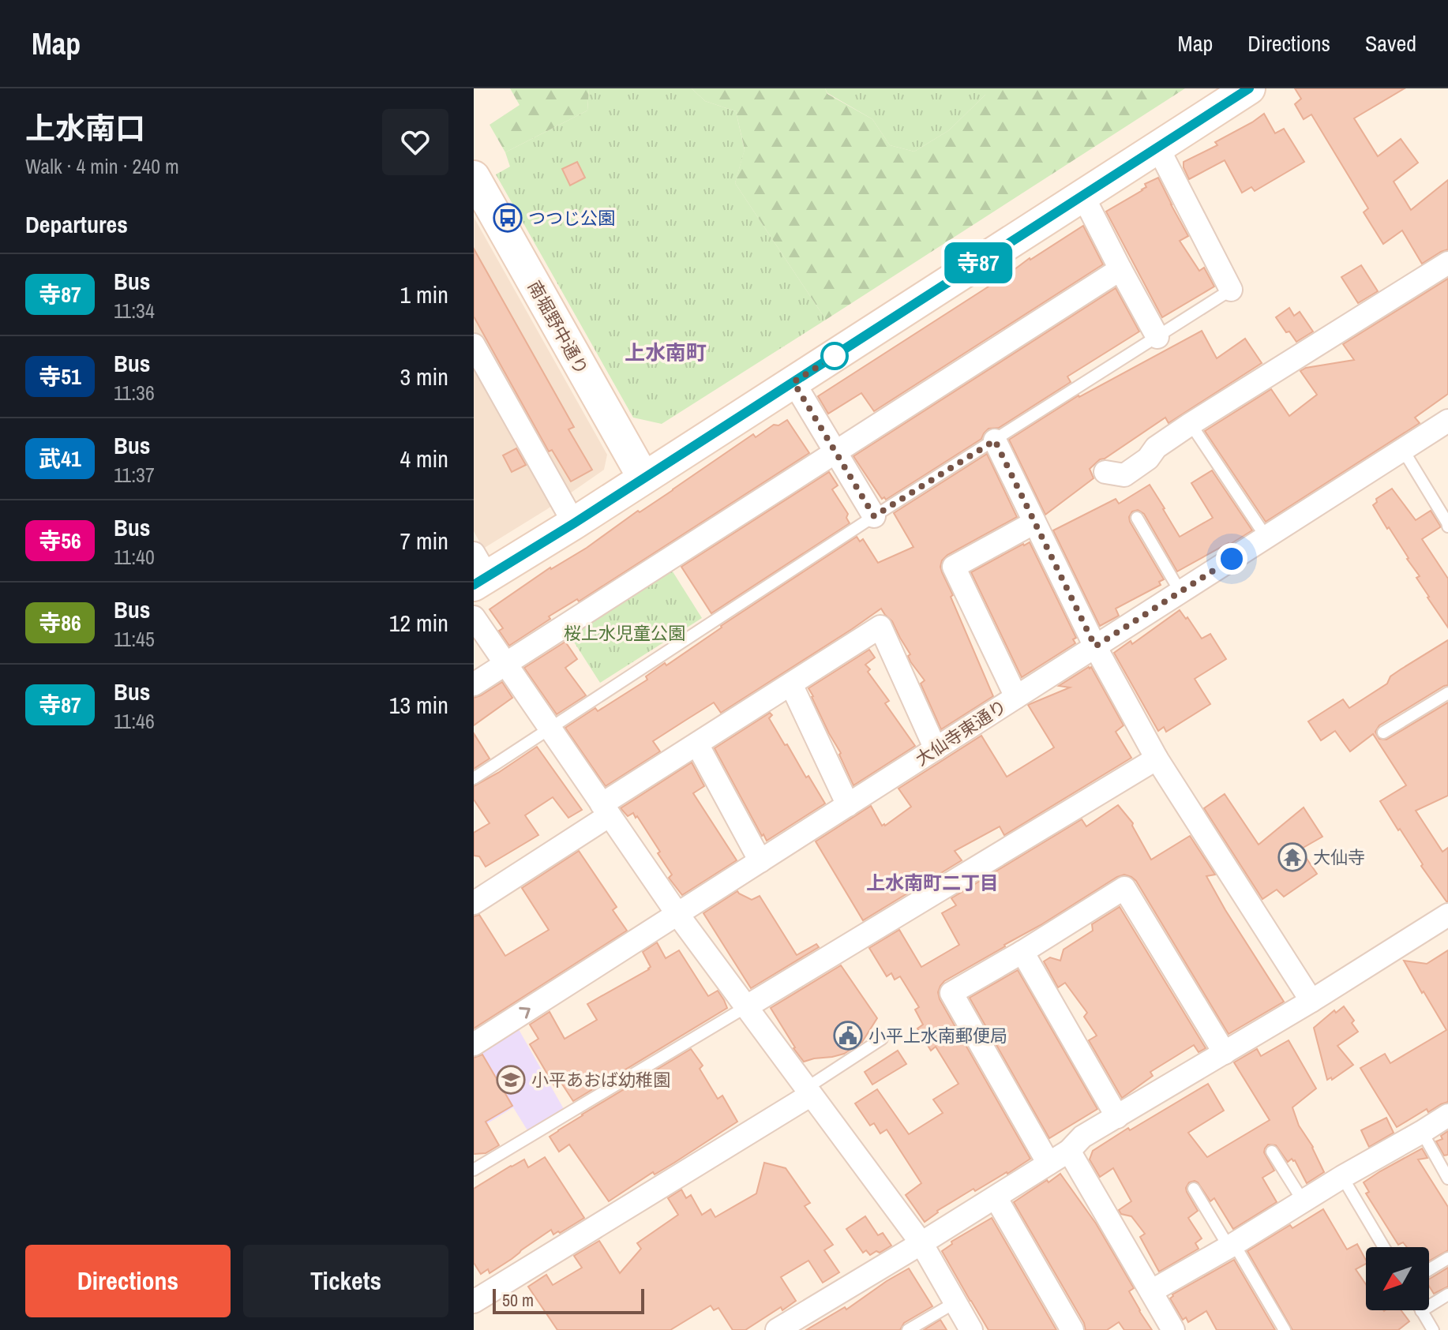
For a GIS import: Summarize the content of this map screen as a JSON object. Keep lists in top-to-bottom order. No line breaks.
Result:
{"streets":{"main road":["南堀野中通り"],"street":["大仙寺東通り"]},"districts":["上水南町","上水南町二丁目"],"parks":["桜上水児童公園"],"places":{"bus stop":["つつじ公園"],"temple":["大仙寺"],"public building":["小平上水南郵便局"],"school or university":["小平あおば幼稚園"]},"lines":["bus line 寺87"],"scale_bar":"50 m","north":"bottom left","page":{"header":"Map","nav":["Map","Directions","Saved"],"heading":[["上水南口","Walk · 4 min · 240 m"],"Departures"],"on_map":"寺87","list":[{"mark":"寺87","name":"Bus","note":"11:34","value":"1 min"},{"mark":"寺51","name":"Bus","note":"11:36","value":"3 min"},{"mark":"武41","name":"Bus","note":"11:37","value":"4 min"},{"mark":"寺56","name":"Bus","note":"11:40","value":"7 min"},{"mark":"寺86","name":"Bus","note":"11:45","value":"12 min"},{"mark":"寺87","name":"Bus","note":"11:46","value":"13 min"}],"buttons":["Directions","Tickets"],"scale":"50 m"}}
